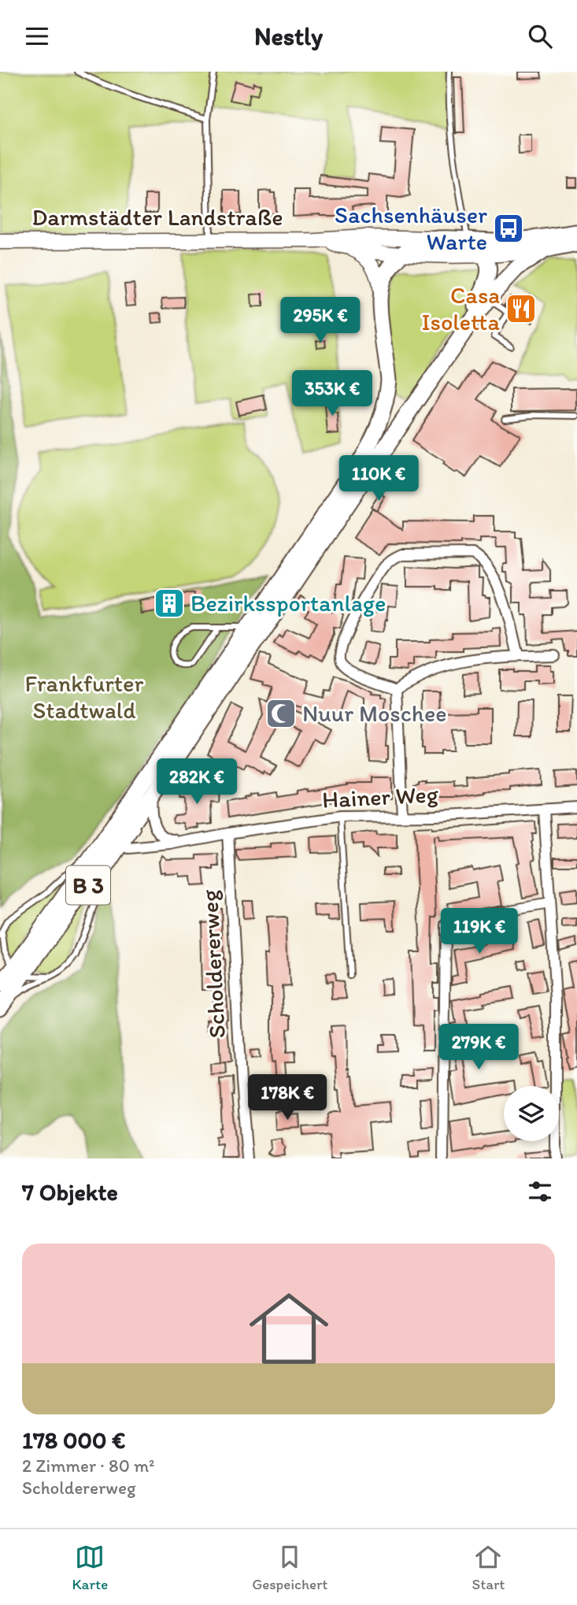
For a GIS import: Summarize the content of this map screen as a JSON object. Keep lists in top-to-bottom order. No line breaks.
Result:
{"streets":{"main road":["Darmstädter Landstraße","B 3"],"street":["Hainer Weg","Scholdererweg"]},"crossings":[["Darmstädter Landstraße","B 3"],["Hainer Weg","B 3"],["Hainer Weg","Scholdererweg"]],"parks":["Frankfurter Stadtwald"],"places":{"bus stop":["Sachsenhäuser Warte"],"restaurant":["Casa Isoletta"],"building":["Bezirkssportanlage"],"mosque":["Nuur Moschee"]},"page":{"header":"Nestly","price":["295K €","353K €","110K €","282K €","119K €","279K €","178K €"],"heading":"7 Objekte","list":[{"name":"178 000 €","note":"2 Zimmer · 80 m² · Scholdererweg"}],"tabs":["Karte","Gespeichert","Start"]}}
